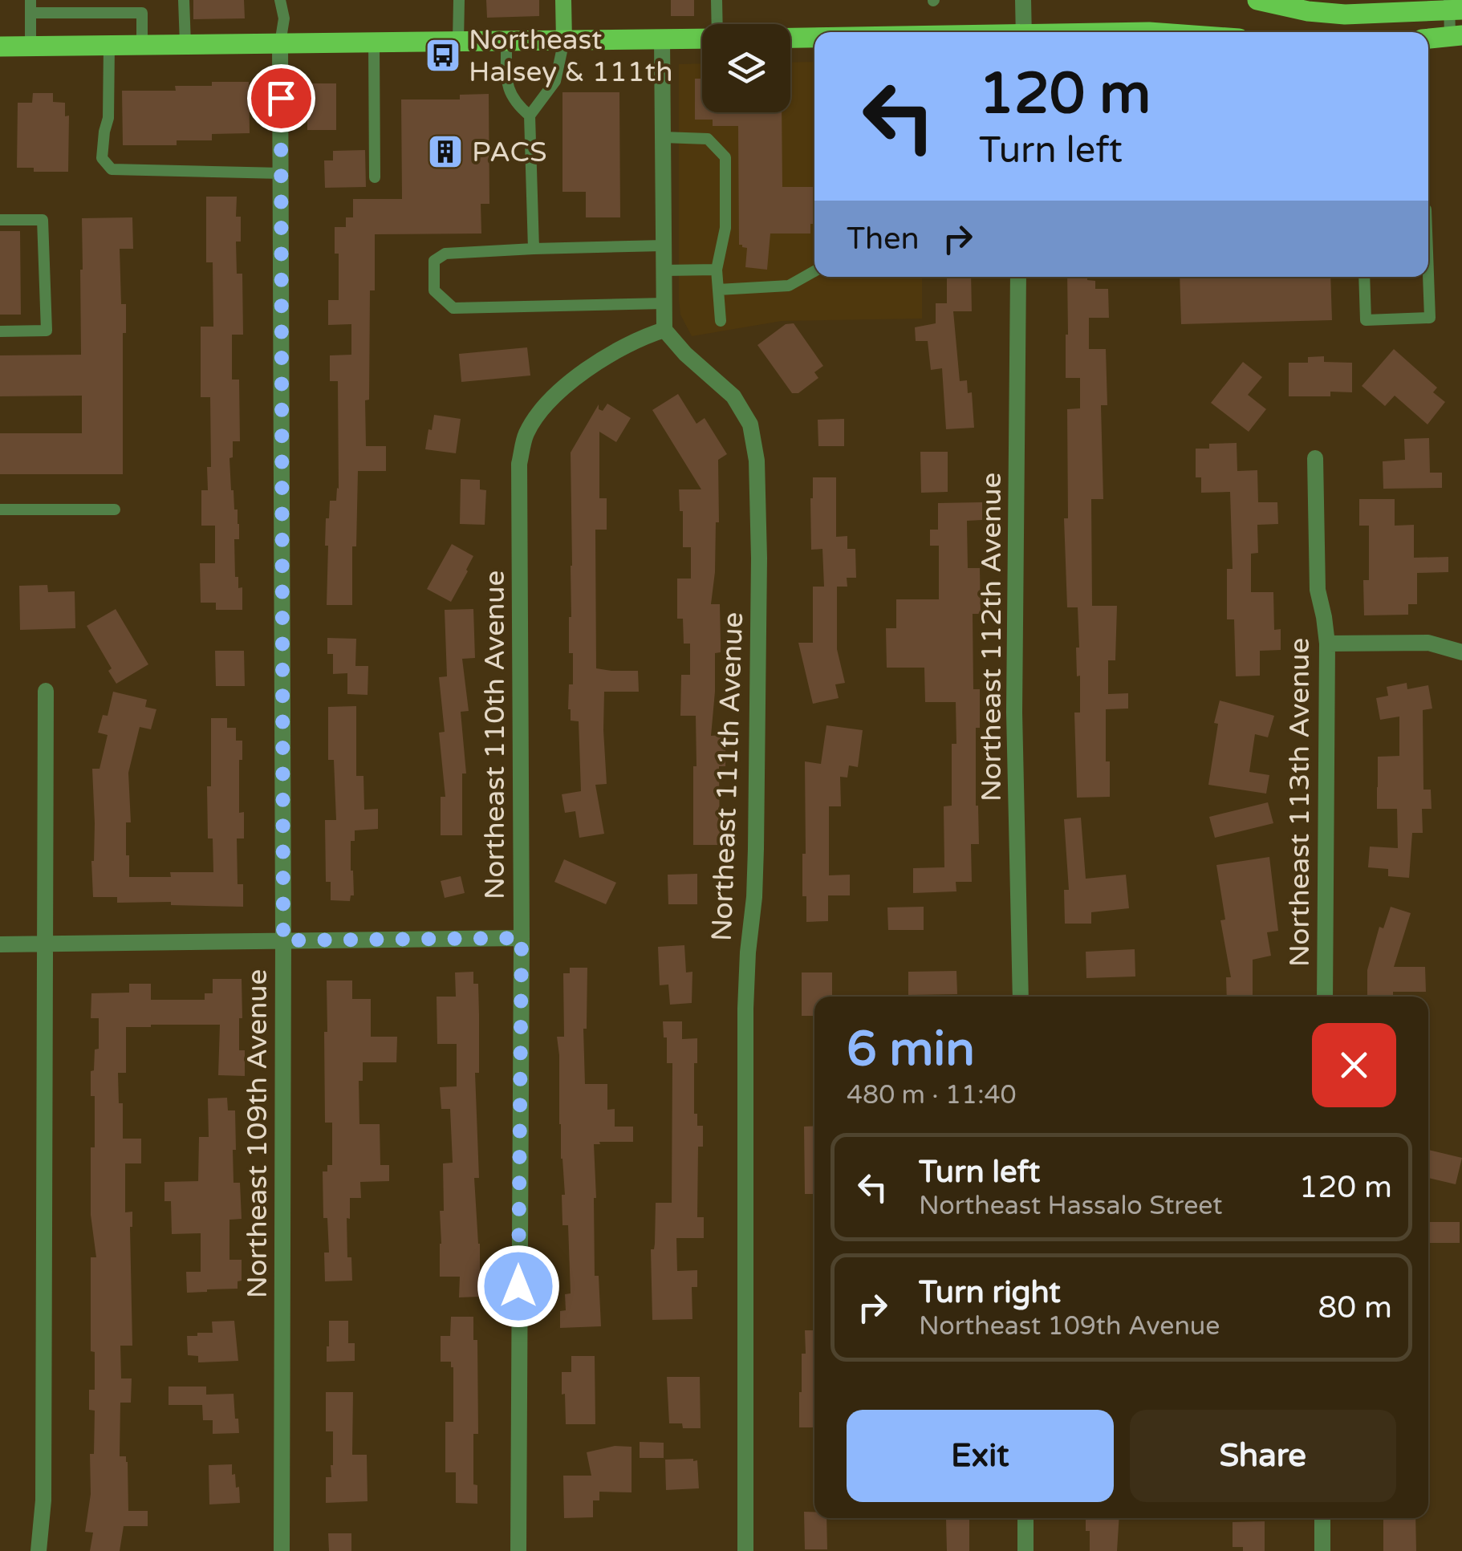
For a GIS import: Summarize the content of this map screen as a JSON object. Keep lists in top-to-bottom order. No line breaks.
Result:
{"streets":{"street":["Northeast 112th Avenue","Northeast 110th Avenue","Northeast 111th Avenue","Northeast 113th Avenue","Northeast 109th Avenue"]},"crossings":[["Northeast 110th Avenue","Northeast 111th Avenue"]],"places":{"bus stop":["Northeast Halsey & 111th"],"building":["PACS"]},"page":{"turn":["120 m","Turn left"],"then":"Then","heading":["6 min","480 m · 11:40"],"list":[{"name":"Turn left","note":"Northeast Hassalo Street","value":"120 m"},{"name":"Turn right","note":"Northeast 109th Avenue","value":"80 m"}],"buttons":["Exit","Share"]}}
